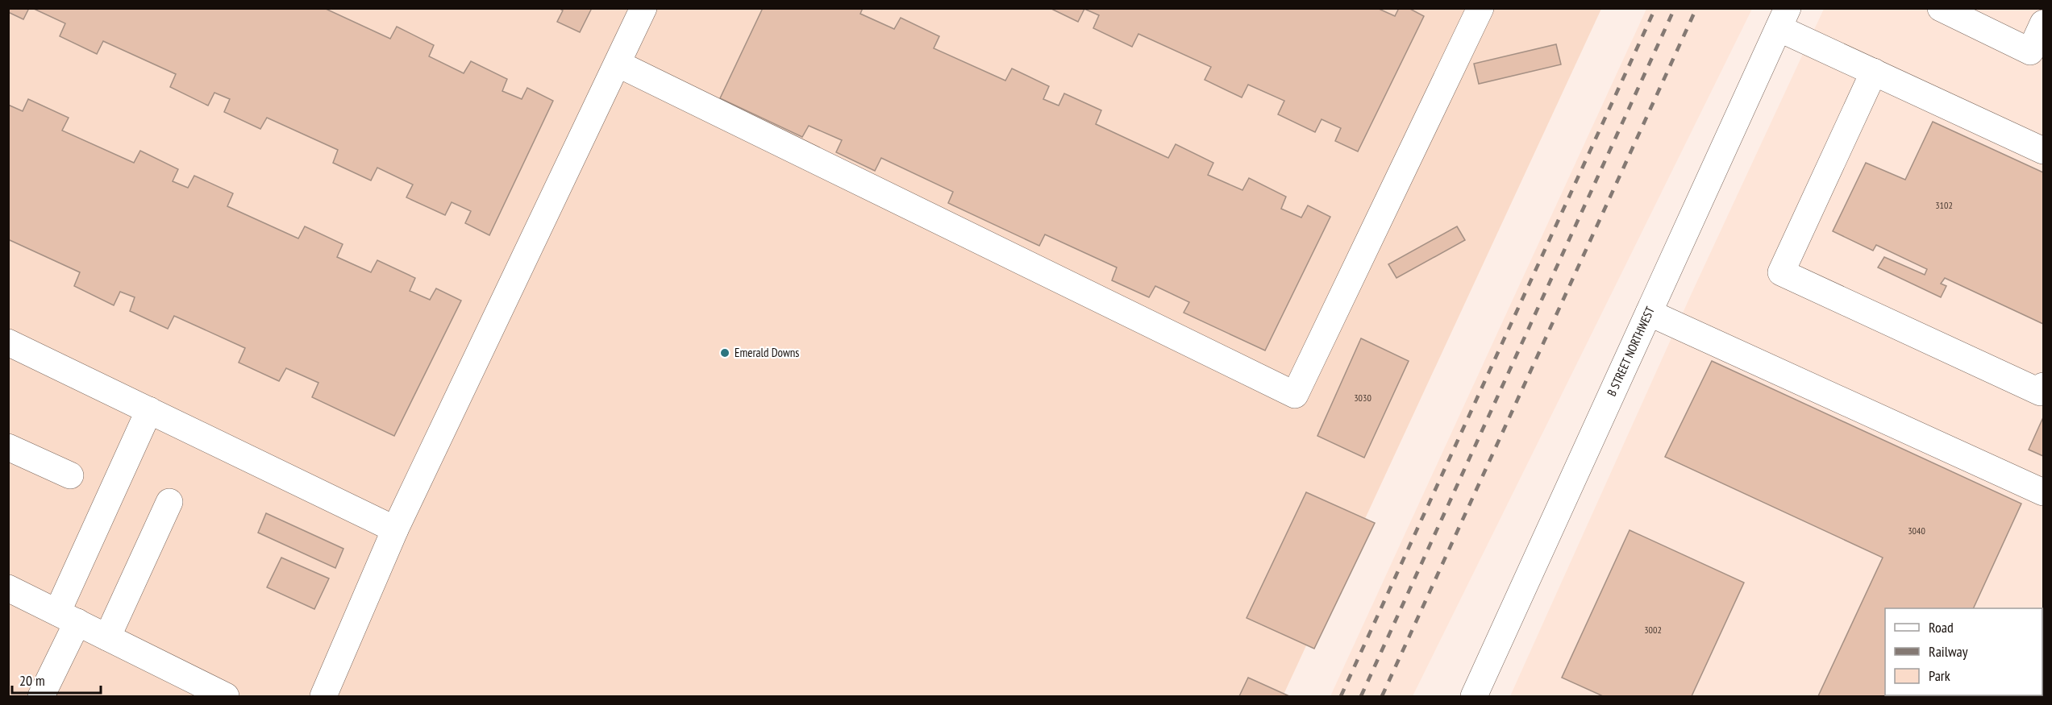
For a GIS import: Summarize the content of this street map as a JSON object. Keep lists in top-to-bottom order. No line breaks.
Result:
{"streets":{"street":["B STREET NORTHWEST"]},"places":["Emerald Downs"],"house_numbers":["3102","3030","3040","3002"],"legend":["Road","Railway","Park"],"scale_bar":"20 m"}
